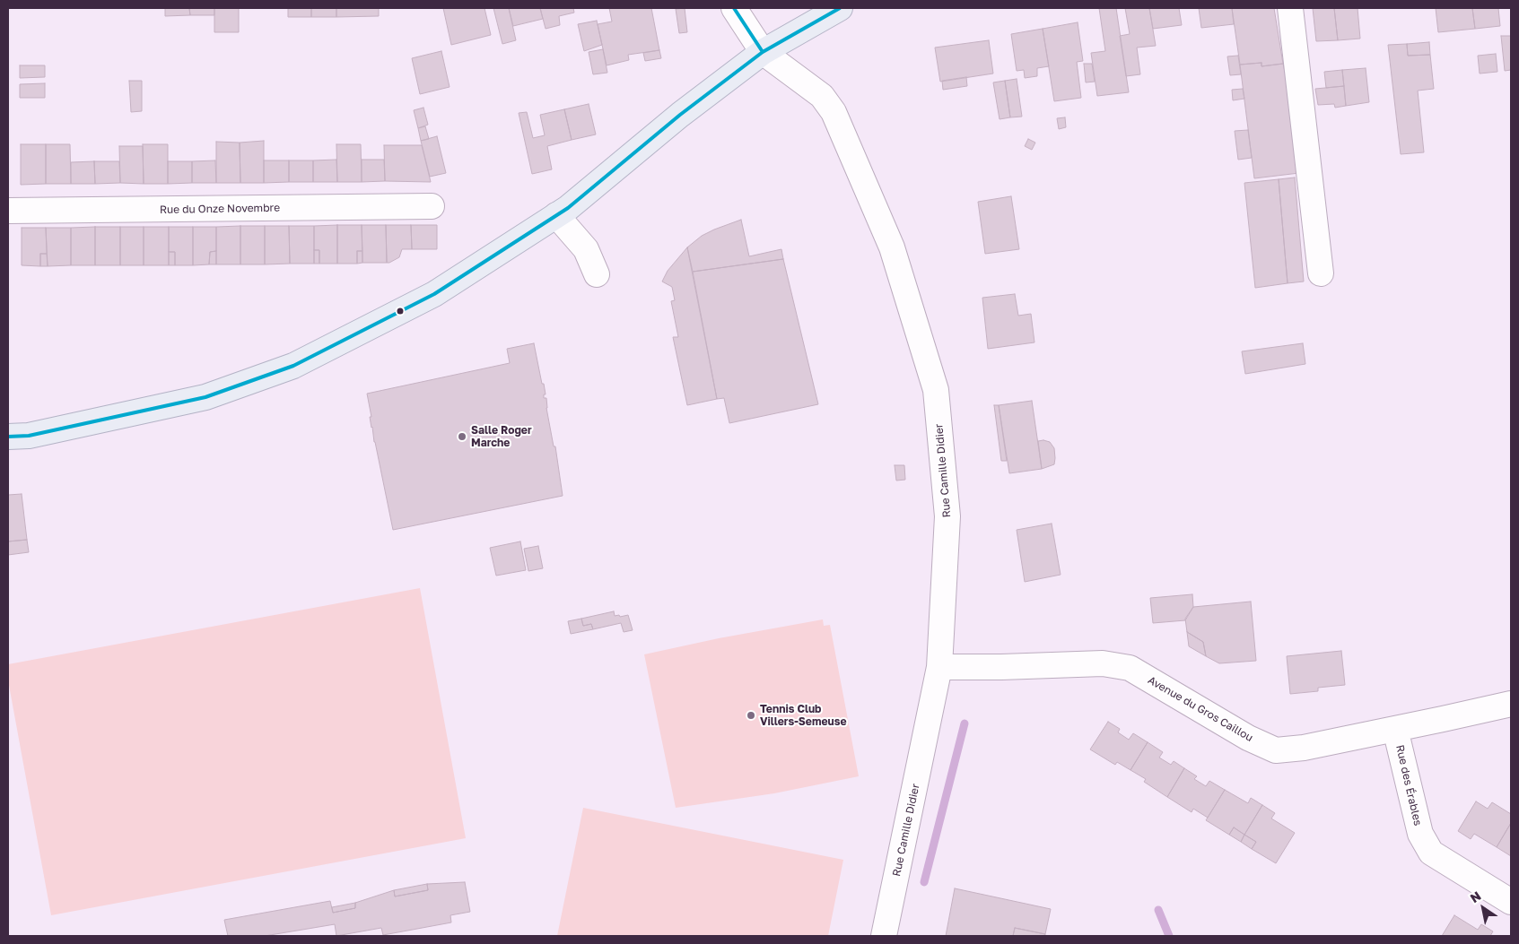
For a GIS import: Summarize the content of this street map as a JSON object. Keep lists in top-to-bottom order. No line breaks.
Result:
{"streets":{"street":["Rue du Onze Novembre","Rue Camille Didier","Avenue du Gros Caillou","Rue des Érables"]},"crossings":[["Rue Camille Didier","Avenue du Gros Caillou"],["Avenue du Gros Caillou","Rue des Érables"]],"places":["Salle Roger Marche","Tennis Club Villers-Semeuse"],"north":"top left"}
